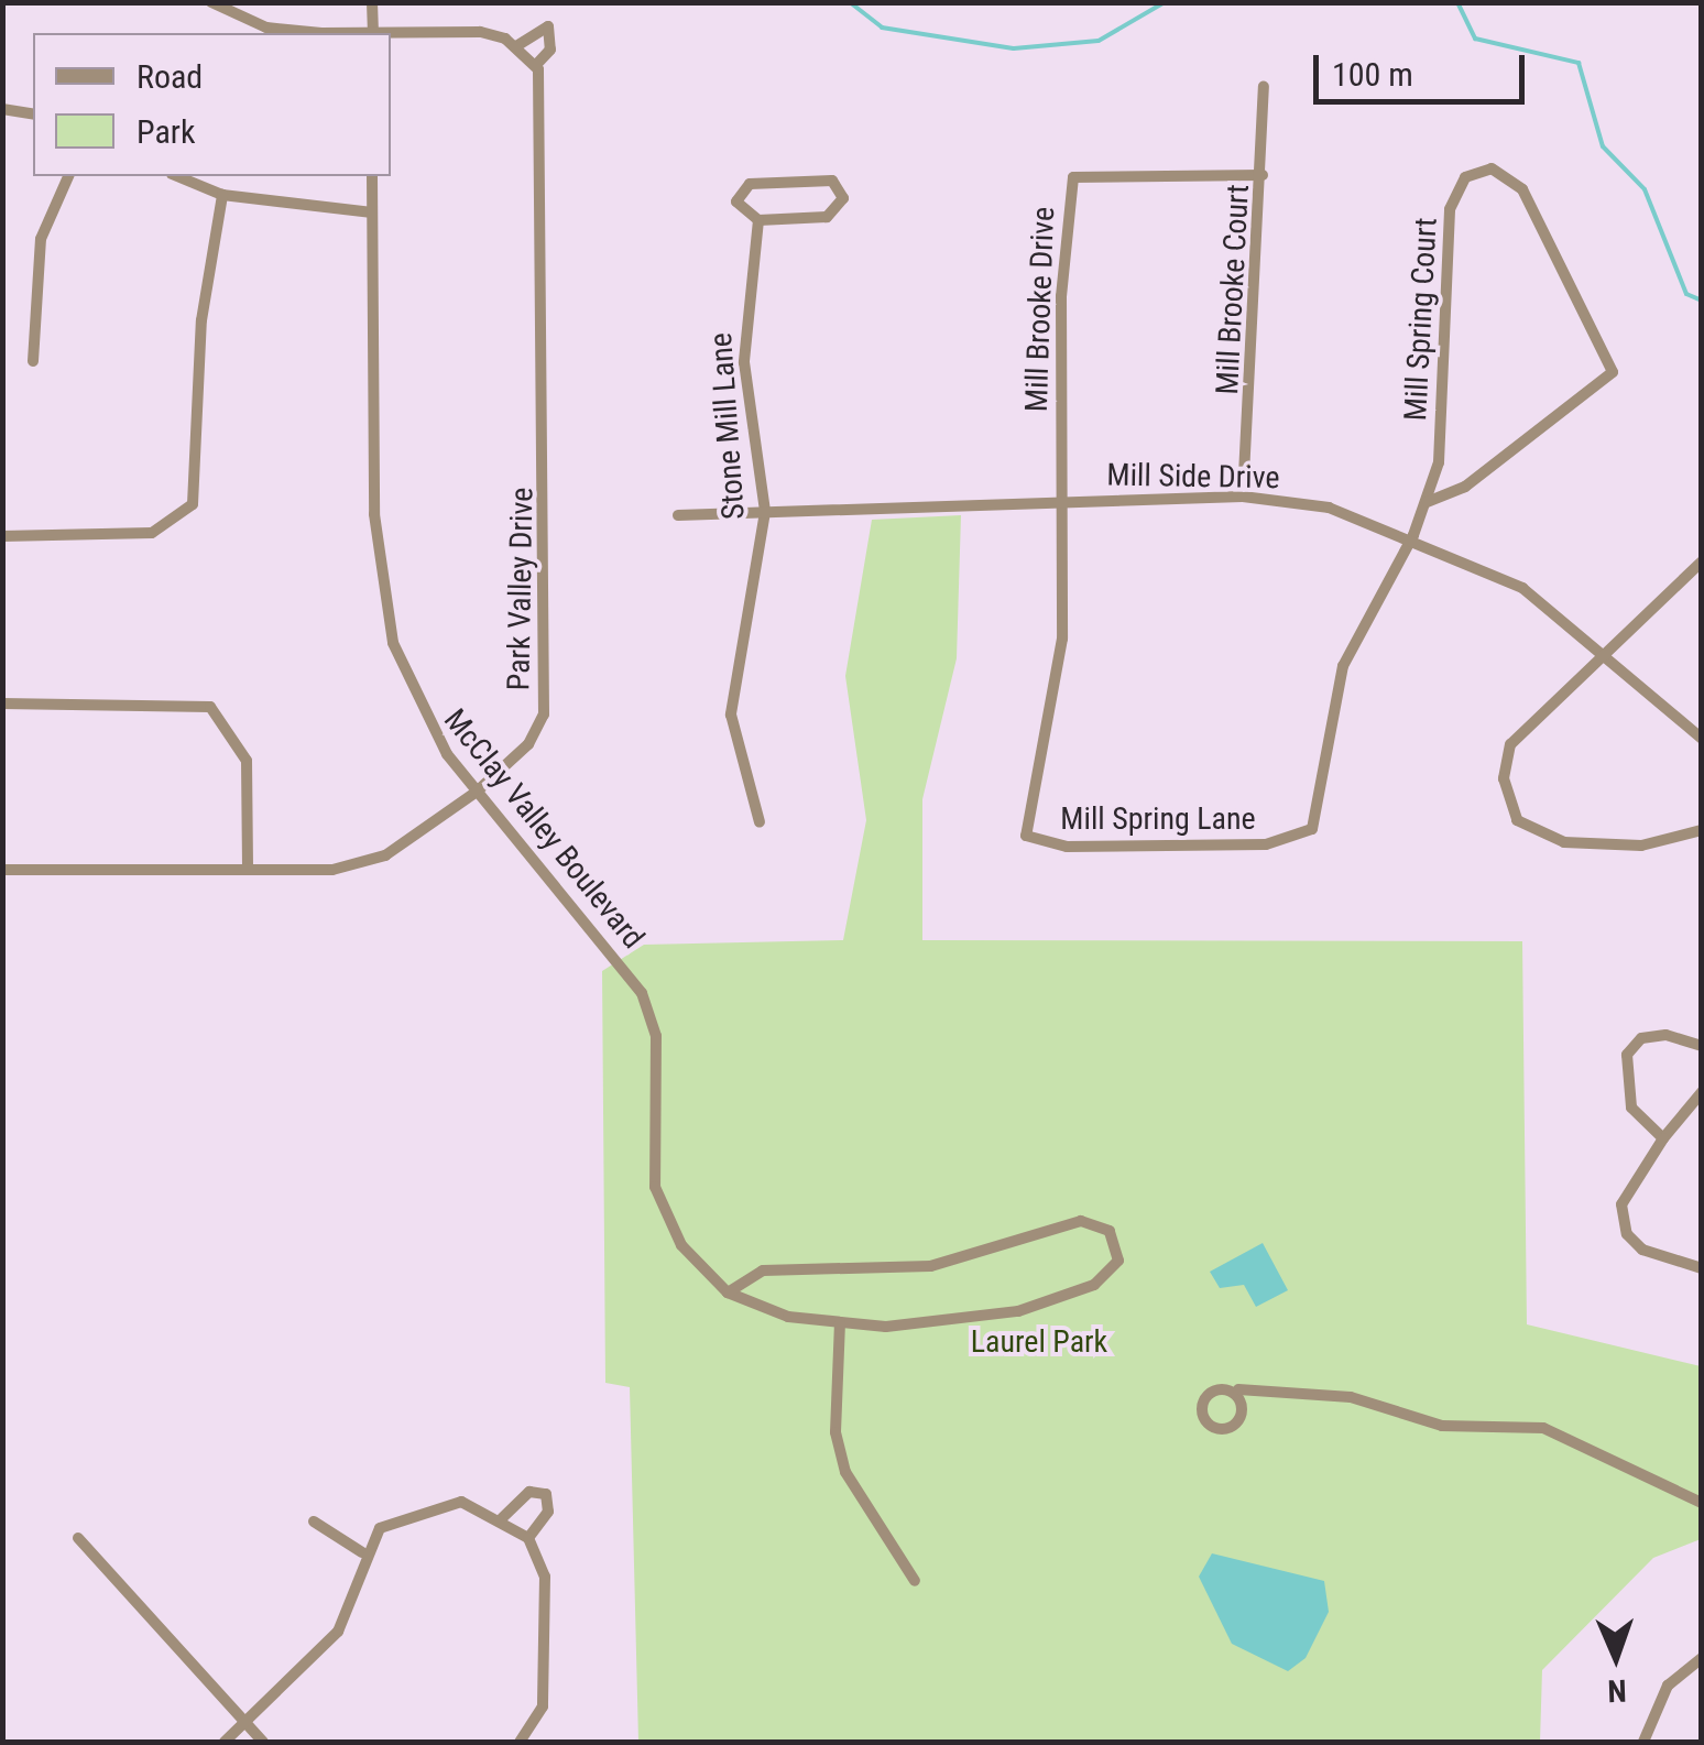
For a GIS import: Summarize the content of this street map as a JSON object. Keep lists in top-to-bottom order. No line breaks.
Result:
{"streets":{"street":["Mill Brooke Court","Mill Brooke Drive","Mill Spring Court","Stone Mill Lane","Mill Side Drive","Park Valley Drive","Mill Spring Lane","McClay Valley Boulevard"]},"crossings":[["Mill Brooke Court","Mill Brooke Drive"],["Mill Brooke Court","Mill Side Drive"],["Mill Brooke Drive","Mill Side Drive"],["Mill Brooke Drive","Mill Spring Lane"],["Mill Spring Court","Mill Side Drive"],["Mill Spring Court","Mill Spring Lane"],["Stone Mill Lane","Mill Side Drive"],["Mill Side Drive","Mill Spring Lane"],["Park Valley Drive","McClay Valley Boulevard"]],"parks":["Laurel Park"],"legend":["Road","Park"],"scale_bar":"100 m","north":"bottom"}
